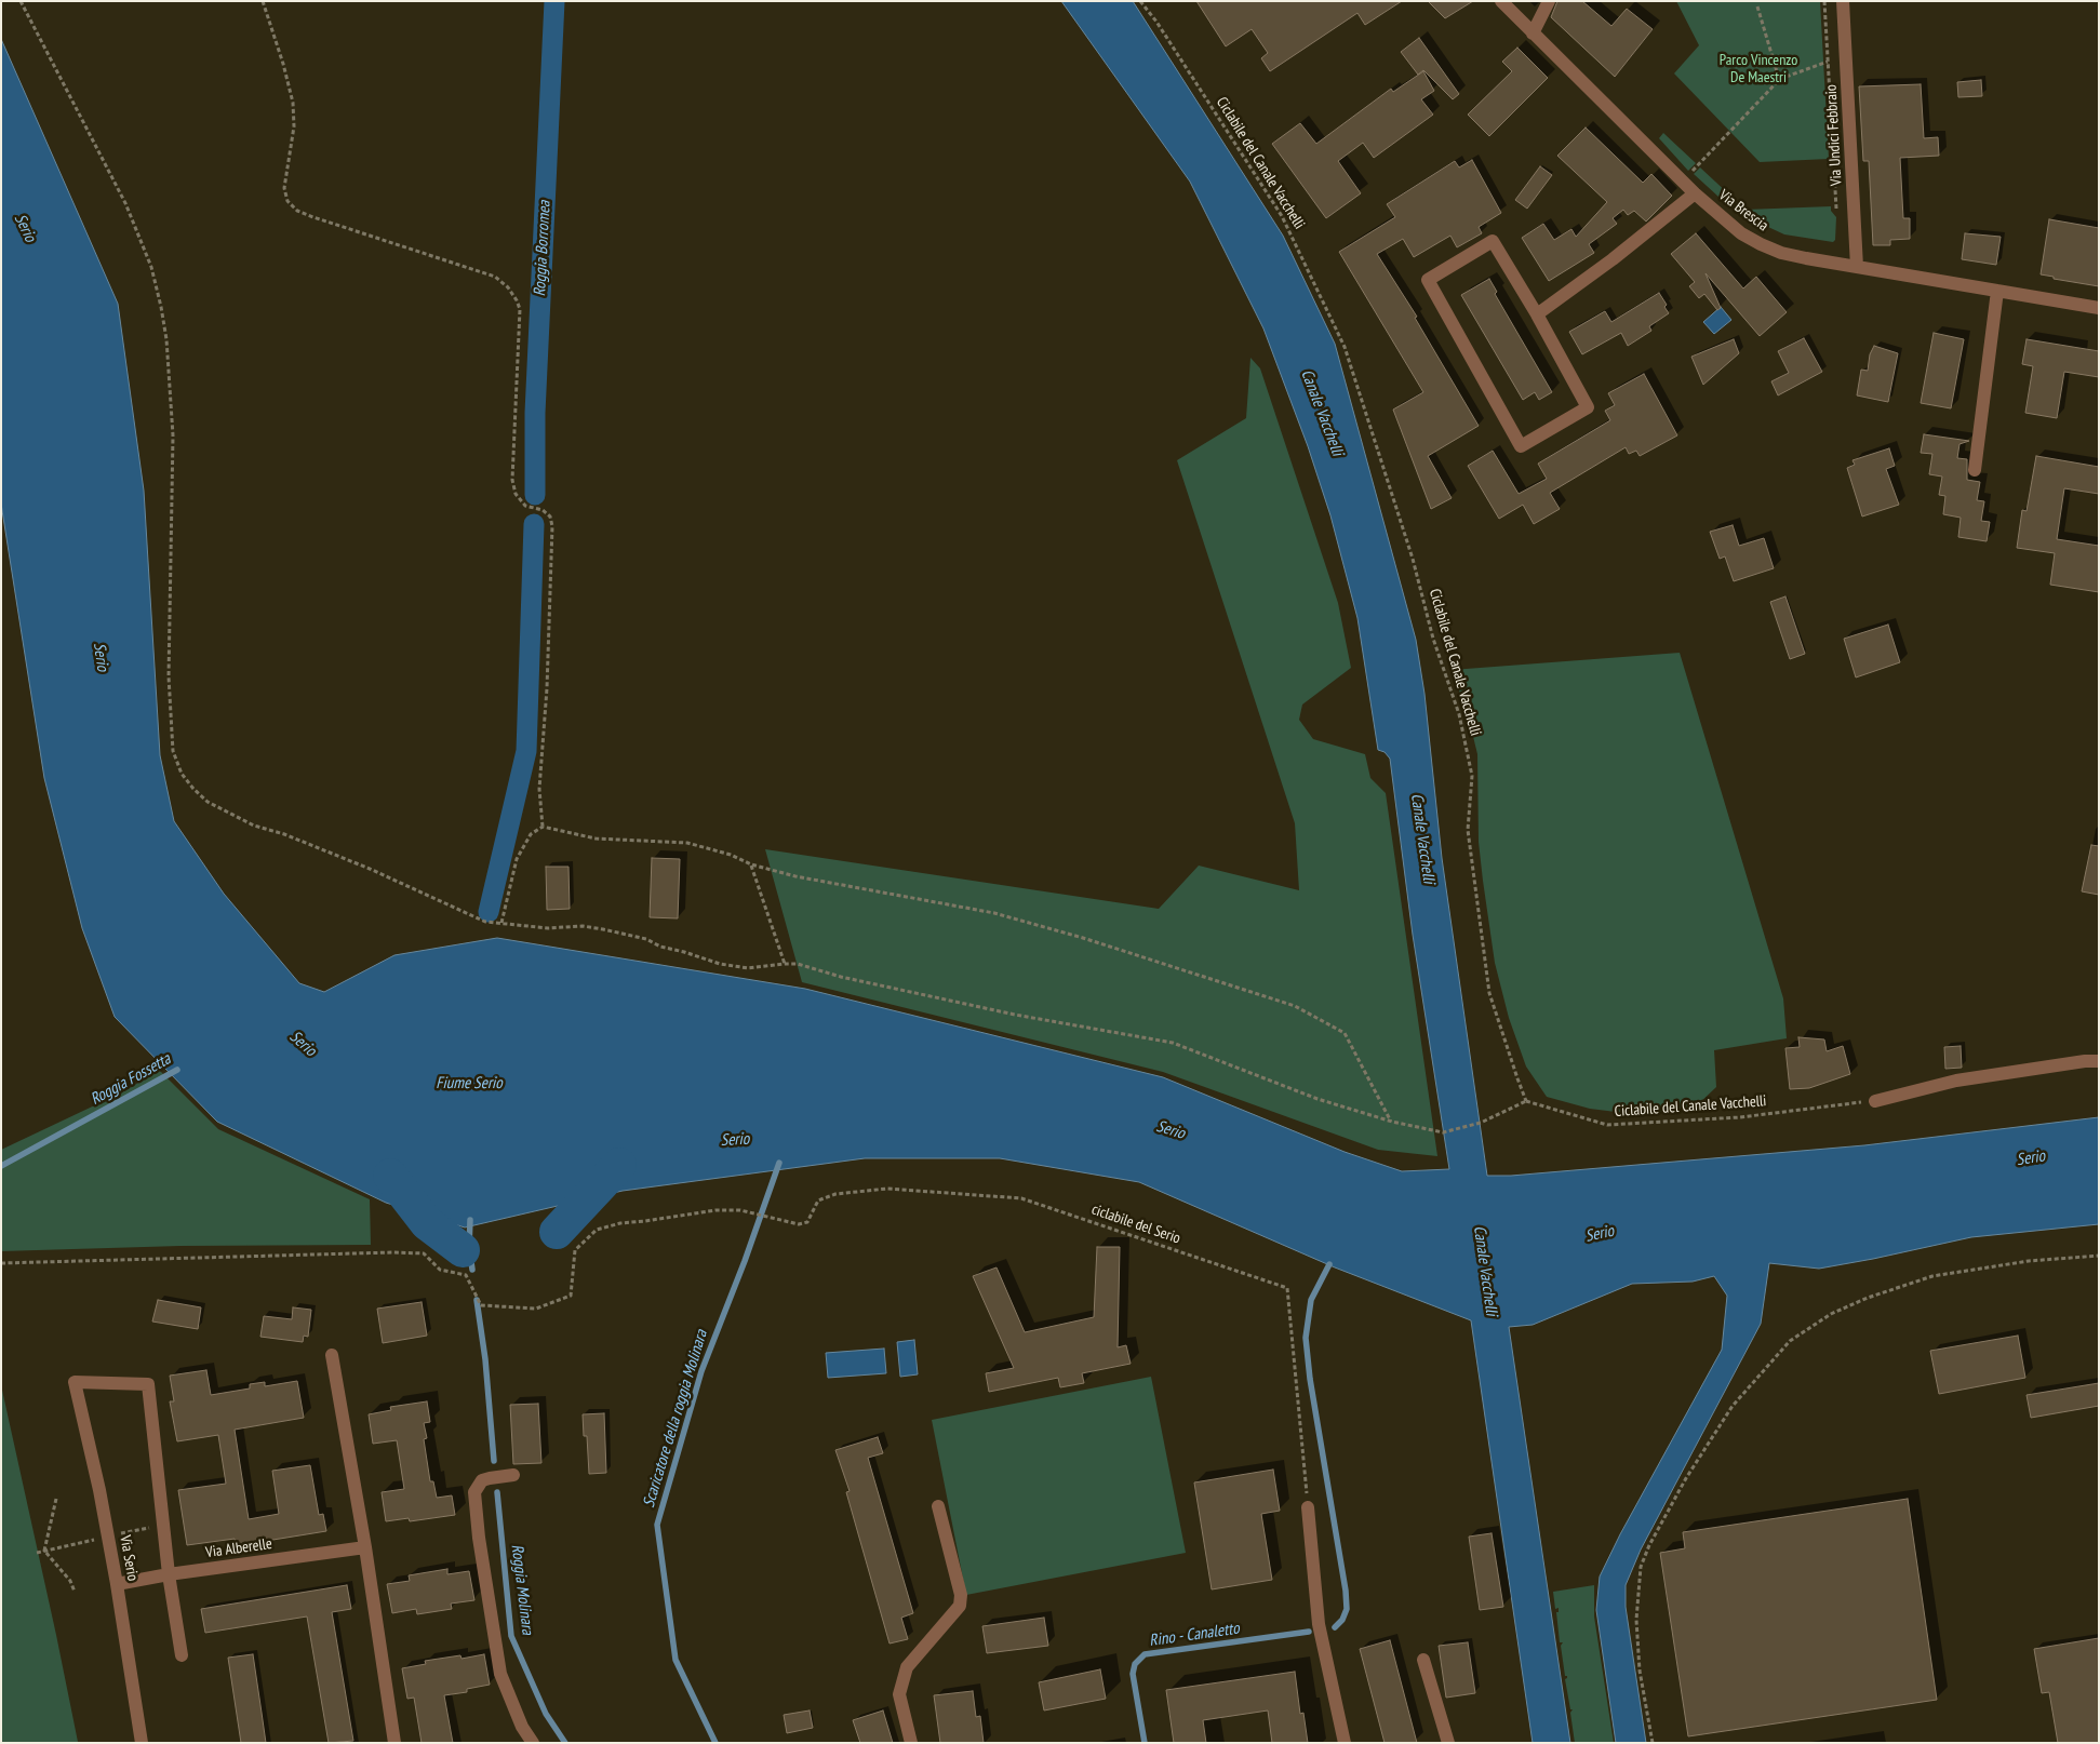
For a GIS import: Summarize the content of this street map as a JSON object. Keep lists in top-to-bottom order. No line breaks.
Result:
{"streets":{"street":["Via Undici Febbraio","Via Brescia","Via Alberelle","Via Serio"],"path":["Ciclabile del Canale Vacchelli","ciclabile del Serio"]},"crossings":[["Via Undici Febbraio","Via Brescia"],["Via Alberelle","Via Serio"]],"water":["Serio","Roggia Borromea","Canale Vacchelli","Roggia Fossetta","Fiume Serio","Scaricatore della roggia Molinara","Roggia Molinara","Rino - Canaletto"],"parks":["Parco Vincenzo De Maestri"]}
